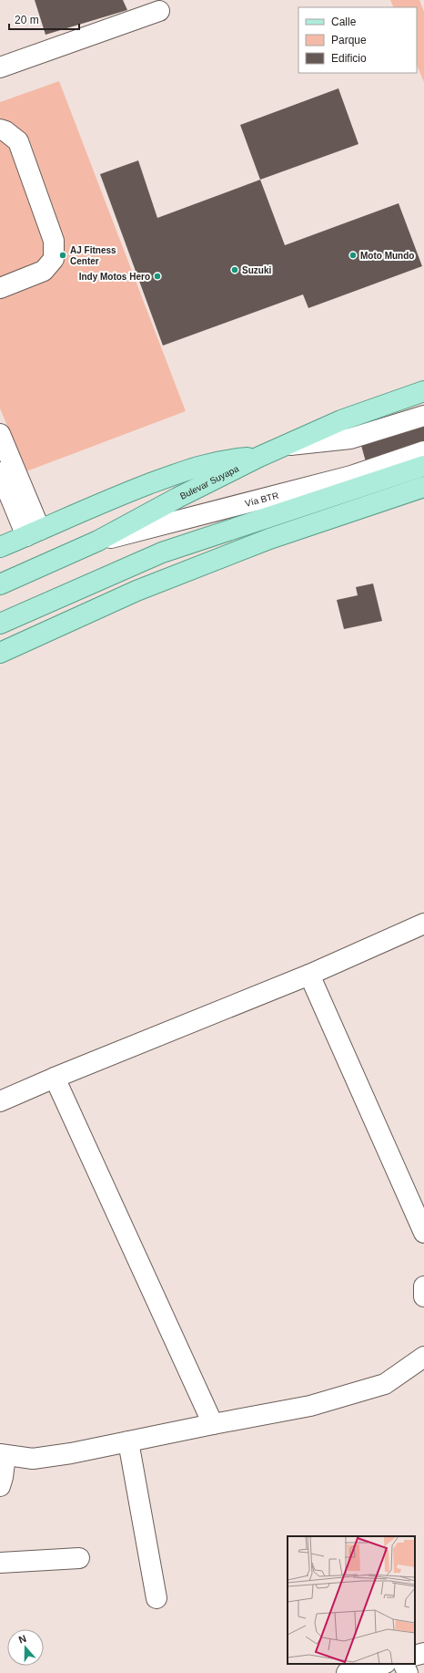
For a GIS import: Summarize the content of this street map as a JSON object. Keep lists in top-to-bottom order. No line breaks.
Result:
{"streets":{"main road":["Bulevar Suyapa"],"street":["Vía BTR"]},"crossings":[["Bulevar Suyapa","Vía BTR"]],"places":["AJ Fitness Center","Moto Mundo","Suzuki","Indy Motos Hero"],"legend":["Calle","Parque","Edificio"],"scale_bar":"20 m","north":"top"}
